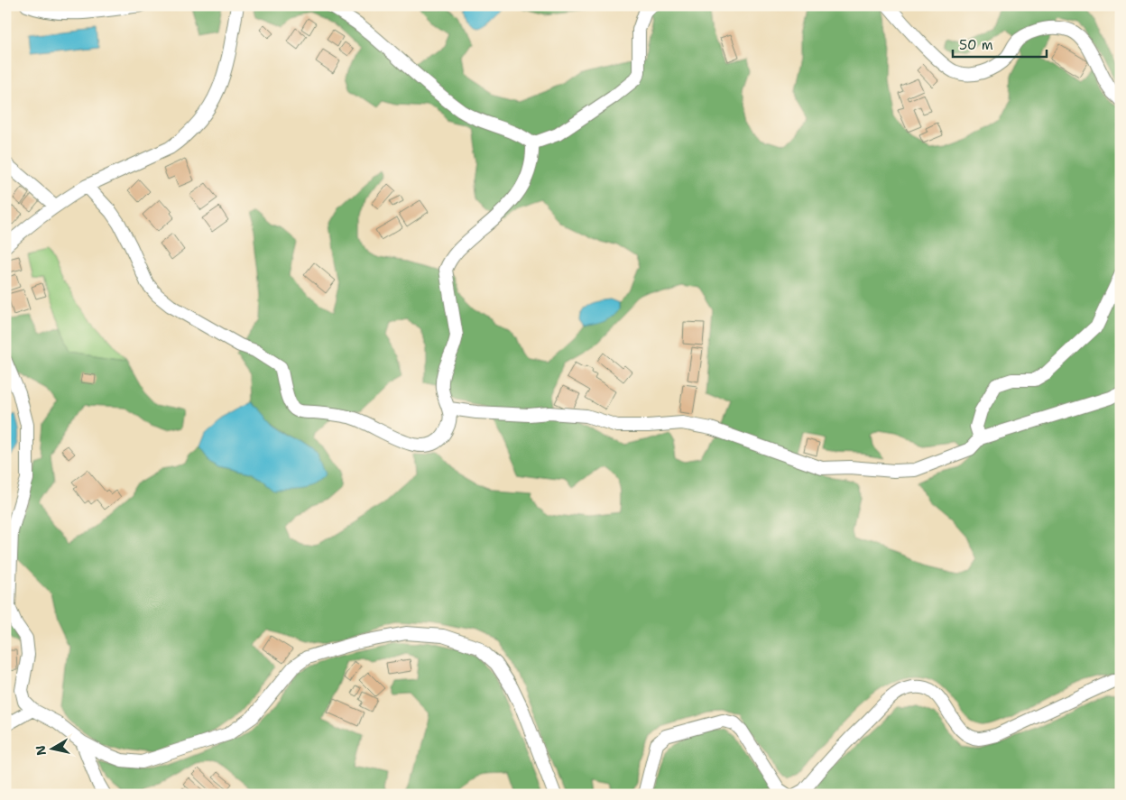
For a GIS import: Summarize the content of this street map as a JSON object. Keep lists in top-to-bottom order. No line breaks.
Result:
{"scale_bar":"50 m","north":"left"}
